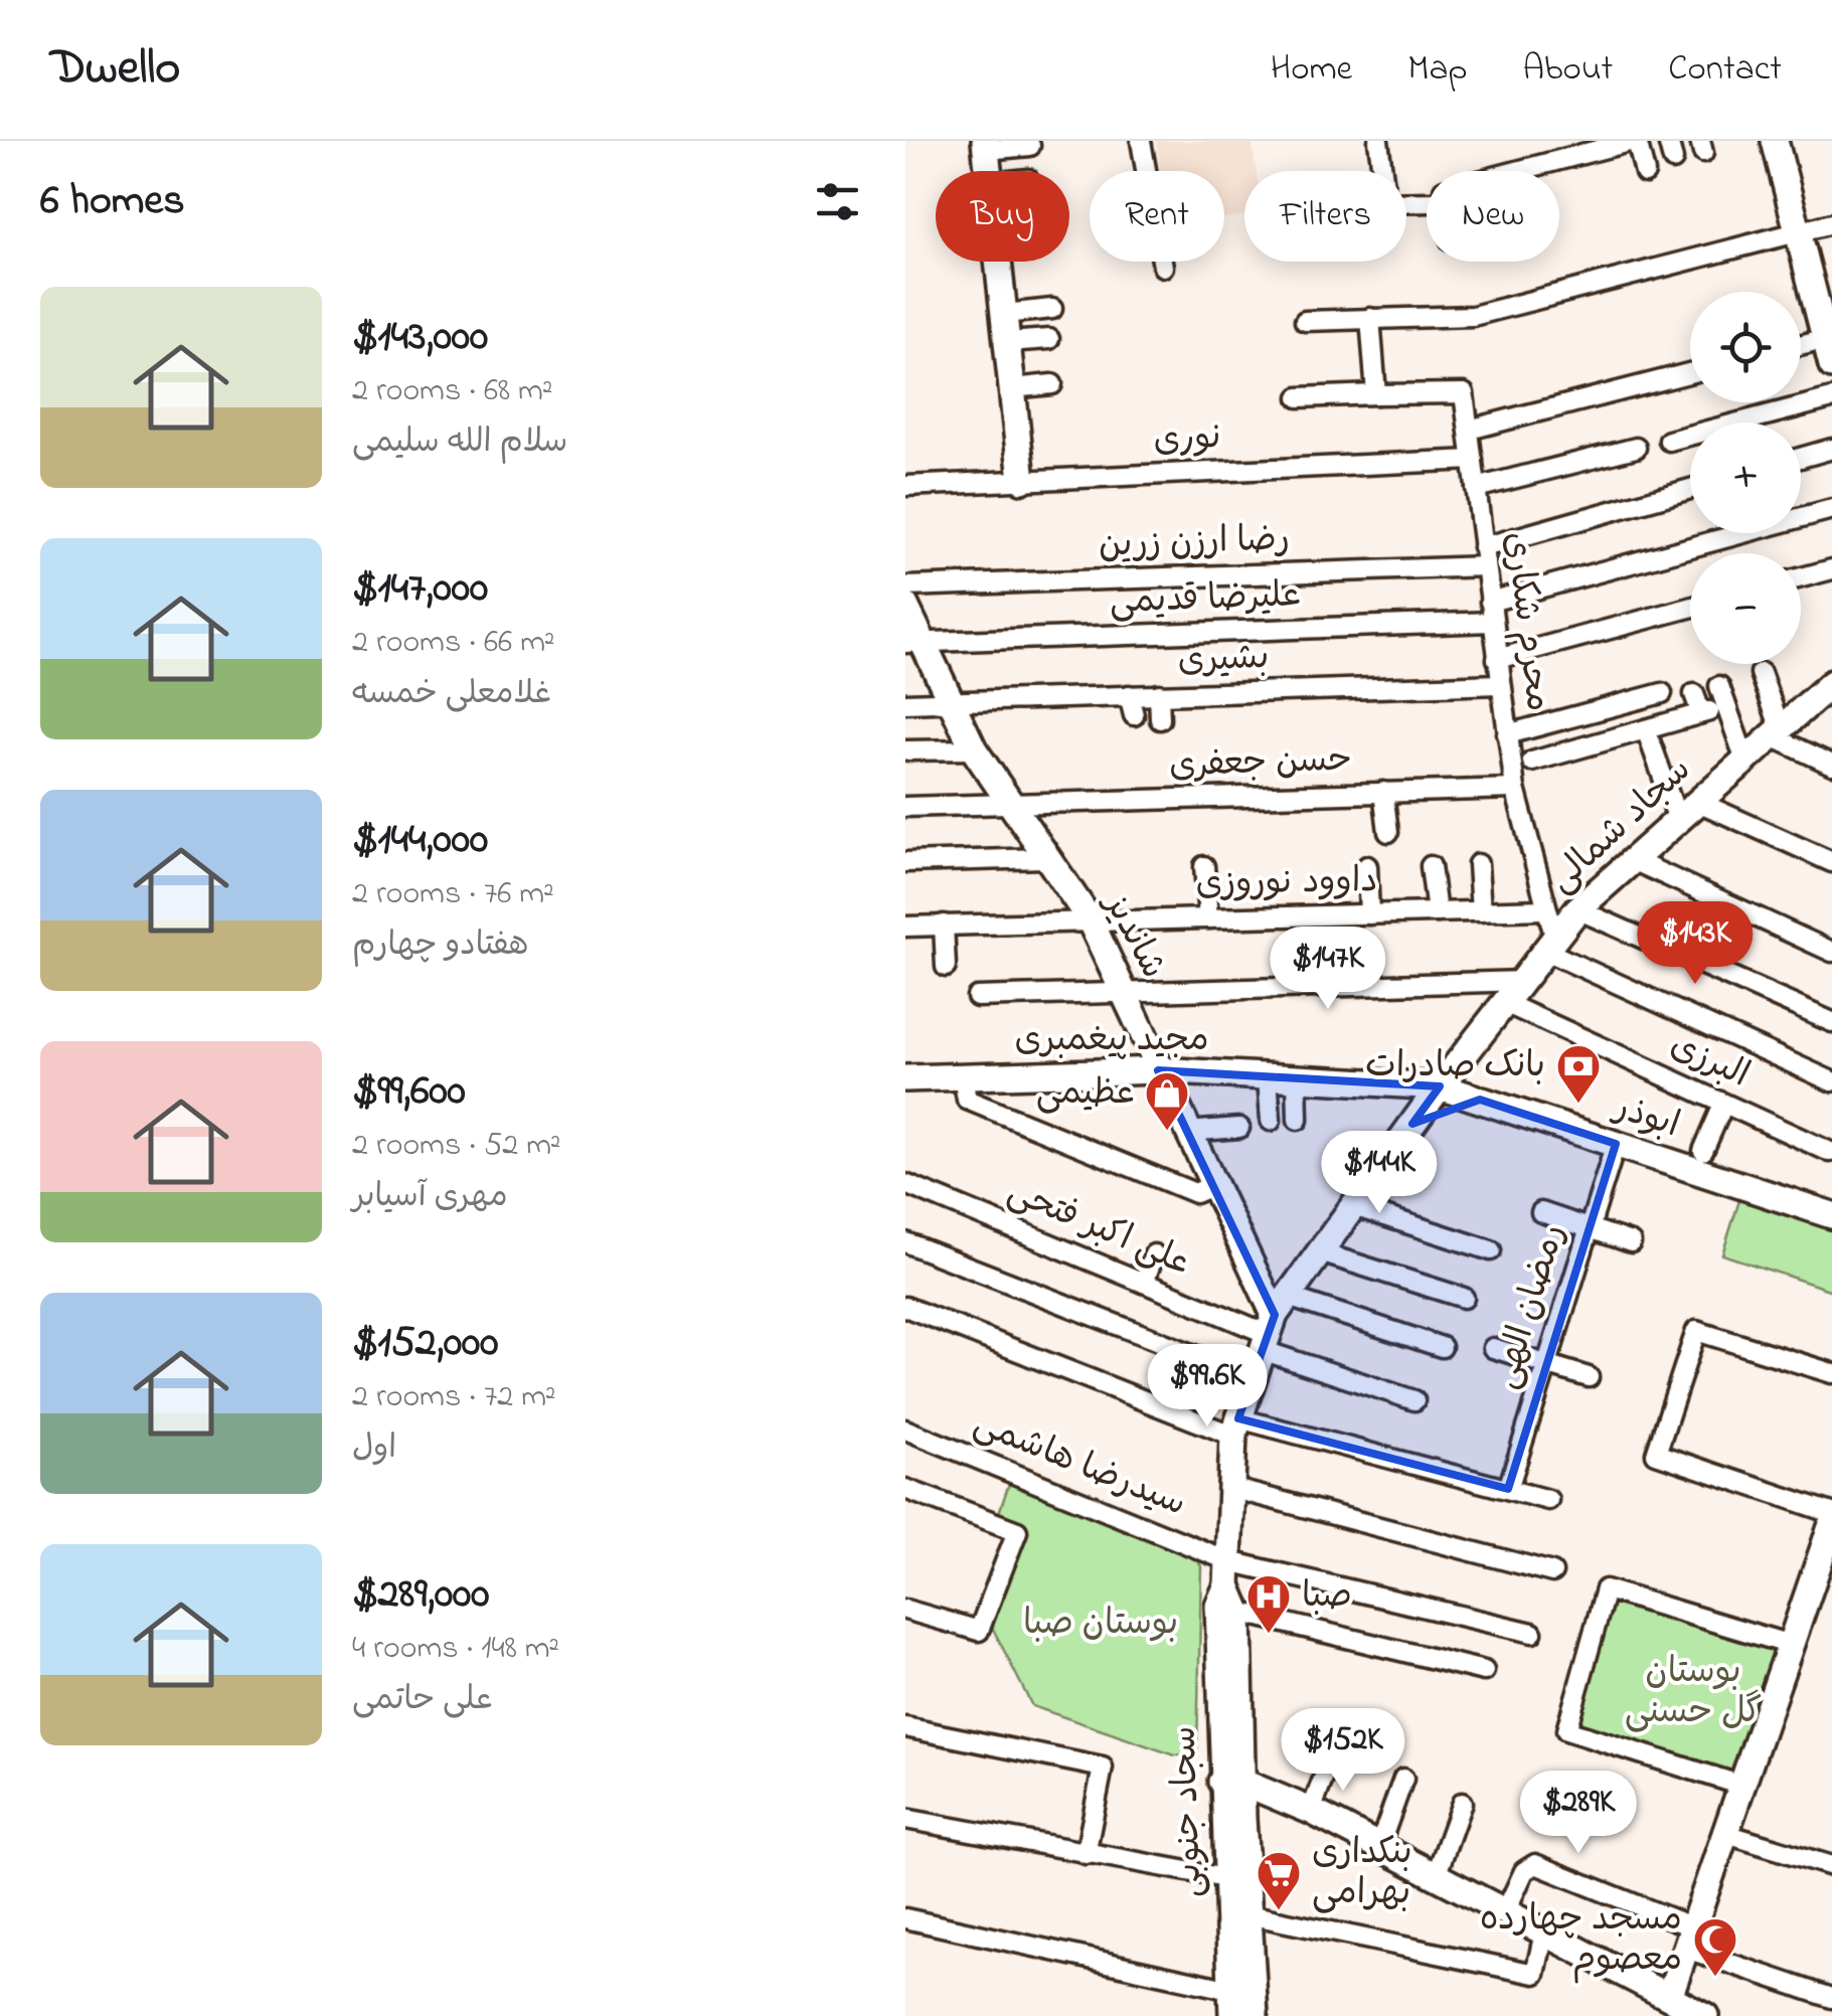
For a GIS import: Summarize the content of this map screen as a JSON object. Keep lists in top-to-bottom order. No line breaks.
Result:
{"streets":{"main road":["سجاد شمالی","شاندیز","مجید پیغمبری","ابوذر","سجاد جنوبی"],"street":["نوری","رضا ارزن زرین","علیرضا قدیمی","محرم شکاری","بشیری","حسن جعفری","داوود نوروزی","البرزی","علی اکبر فتحی","رمضان الهی","سیدرضا هاشمی"]},"crossings":[["نوری","محرم شکاری"],["رضا ارزن زرین","محرم شکاری"],["علیرضا قدیمی","محرم شکاری"],["علیرضا قدیمی","شاندیز"],["محرم شکاری","بشیری"],["محرم شکاری","حسن جعفری"],["محرم شکاری","سجاد شمالی"],["محرم شکاری","داوود نوروزی"],["بشیری","شاندیز"],["حسن جعفری","شاندیز"],["سجاد شمالی","مجید پیغمبری"],["سجاد شمالی","البرزی"],["سجاد شمالی","ابوذر"],["سجاد شمالی","سجاد جنوبی"],["داوود نوروزی","شاندیز"],["شاندیز","مجید پیغمبری"],["شاندیز","علی اکبر فتحی"],["شاندیز","سجاد جنوبی"],["مجید پیغمبری","ابوذر"],["مجید پیغمبری","سجاد جنوبی"],["ابوذر","رمضان الهی"],["ابوذر","سجاد جنوبی"],["علی اکبر فتحی","سجاد جنوبی"],["سیدرضا هاشمی","سجاد جنوبی"]],"parks":["بوستان صبا","بوستان گل حسنی"],"places":{"bank":["بانک صادرات"],"shop":["عظیمی"],"hospital":["صبا"],"supermarket":["بنکداری بهرامی"],"mosque":["مسجد چهارده معصوم"]},"page":{"header":"Dwello","nav":["Home","Map","About","Contact"],"heading":"6 homes","chip":["Buy","Rent","Filters","New"],"list":[{"name":"$143,000","note":"2 rooms · 68 m² · سلام الله سلیمی"},{"name":"$147,000","note":"2 rooms · 66 m² · غلامعلی خمسه"},{"name":"$144,000","note":"2 rooms · 76 m² · هفتادو چهارم"},{"name":"$99,600","note":"2 rooms · 52 m² · مهری آسیابر"},{"name":"$152,000","note":"2 rooms · 72 m² · اول"},{"name":"$289,000","note":"4 rooms · 148 m² · علی حاتمی"}],"map_buttons":["+","−"],"price":["$143K","$147K","$144K","$99.6K","$152K","$289K"]}}
